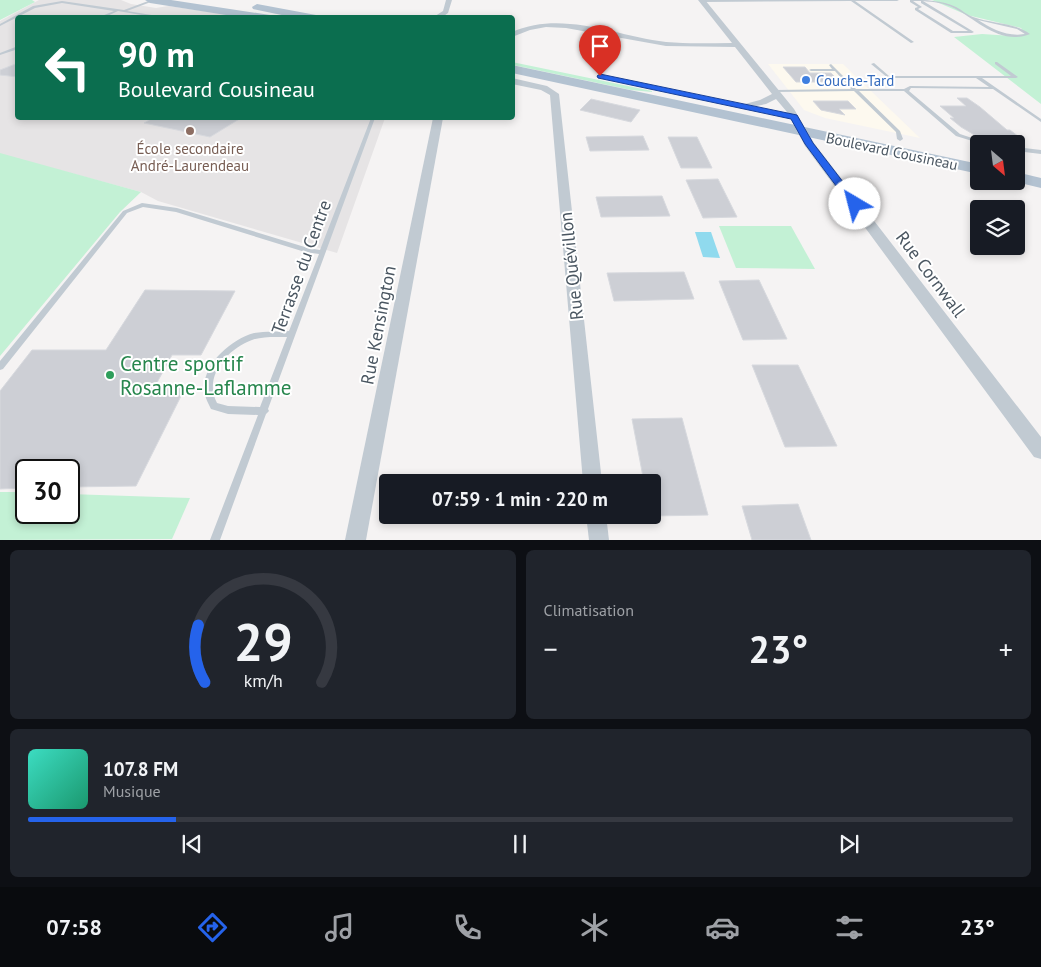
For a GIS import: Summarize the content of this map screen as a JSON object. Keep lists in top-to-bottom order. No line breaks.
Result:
{"streets":{"main road":["Boulevard Cousineau"],"street":["Rue Quévillon","Rue Cornwall","Rue Kensington"],"lane":["Terrasse du Centre"]},"crossings":[["Boulevard Cousineau","Rue Cornwall"]],"places":["Couche-Tard","École secondaire André-Laurendeau","Centre sportif Rosanne-Laflamme"],"north":"bottom right","page":{"turn":["90 m","Boulevard Cousineau"],"limit":"30","trip":"07:59 · 1 min · 220 m","tile":"Climatisation","heat":["−","23°","+"],"song":["107.8 FM","Musique"],"tabs":["07:58","23°"],"gauge":["29","km/h"]}}
